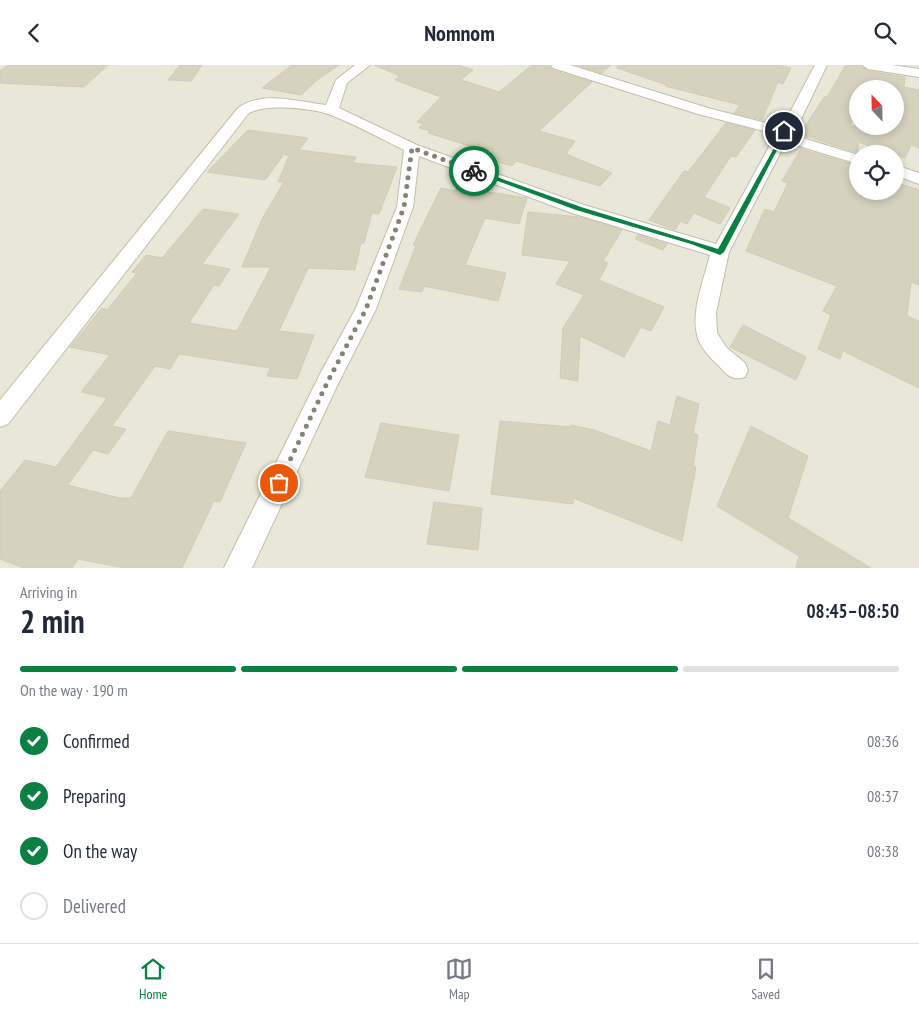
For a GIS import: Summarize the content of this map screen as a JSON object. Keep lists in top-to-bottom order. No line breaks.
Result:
{"north":"top","page":{"header":"Nomnom","heading":["2 min","Arriving in","08:45–08:50"],"bar":"On the way · 190 m","list":[["Confirmed","08:36"],["Preparing","08:37"],["On the way","08:38"],"Delivered"],"tabs":["Home","Map","Saved"]}}
